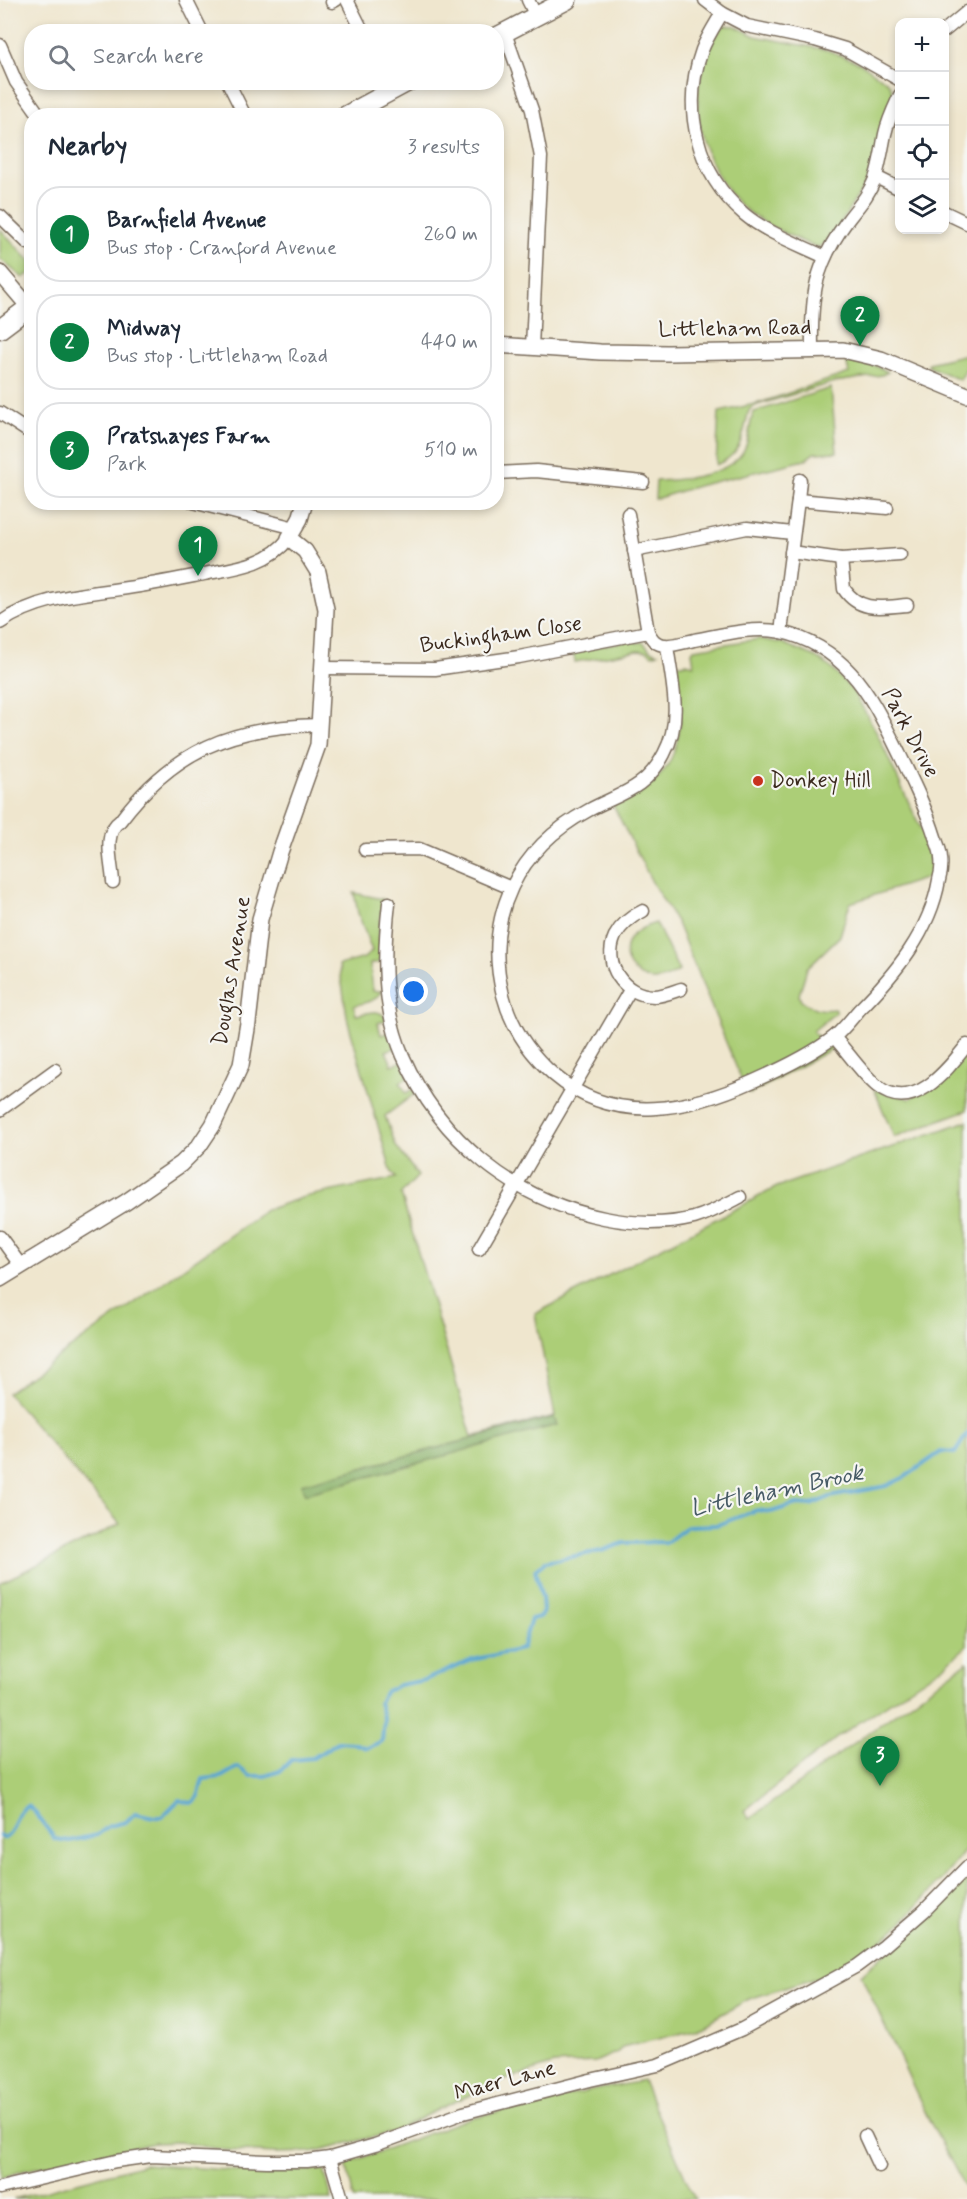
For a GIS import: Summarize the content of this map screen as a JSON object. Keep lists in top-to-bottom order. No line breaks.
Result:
{"streets":{"street":["Littleham Road","Buckingham Close","Park Drive","Douglas Avenue","Maer Lane"]},"crossings":[["Buckingham Close","Douglas Avenue"]],"water":["Littleham Brook"],"places":["Donkey Hill"],"page":{"map_buttons":["+","−"],"search":"Search here","heading":["Nearby","3 results"],"list":[{"mark":"1","name":"Barnfield Avenue","note":"Bus stop · Cranford Avenue","value":"260 m"},{"mark":"2","name":"Midway","note":"Bus stop · Littleham Road","value":"440 m"},{"mark":"3","name":"Pratshayes Farm","note":"Park","value":"510 m"}],"pins":["2","1","3"]}}
